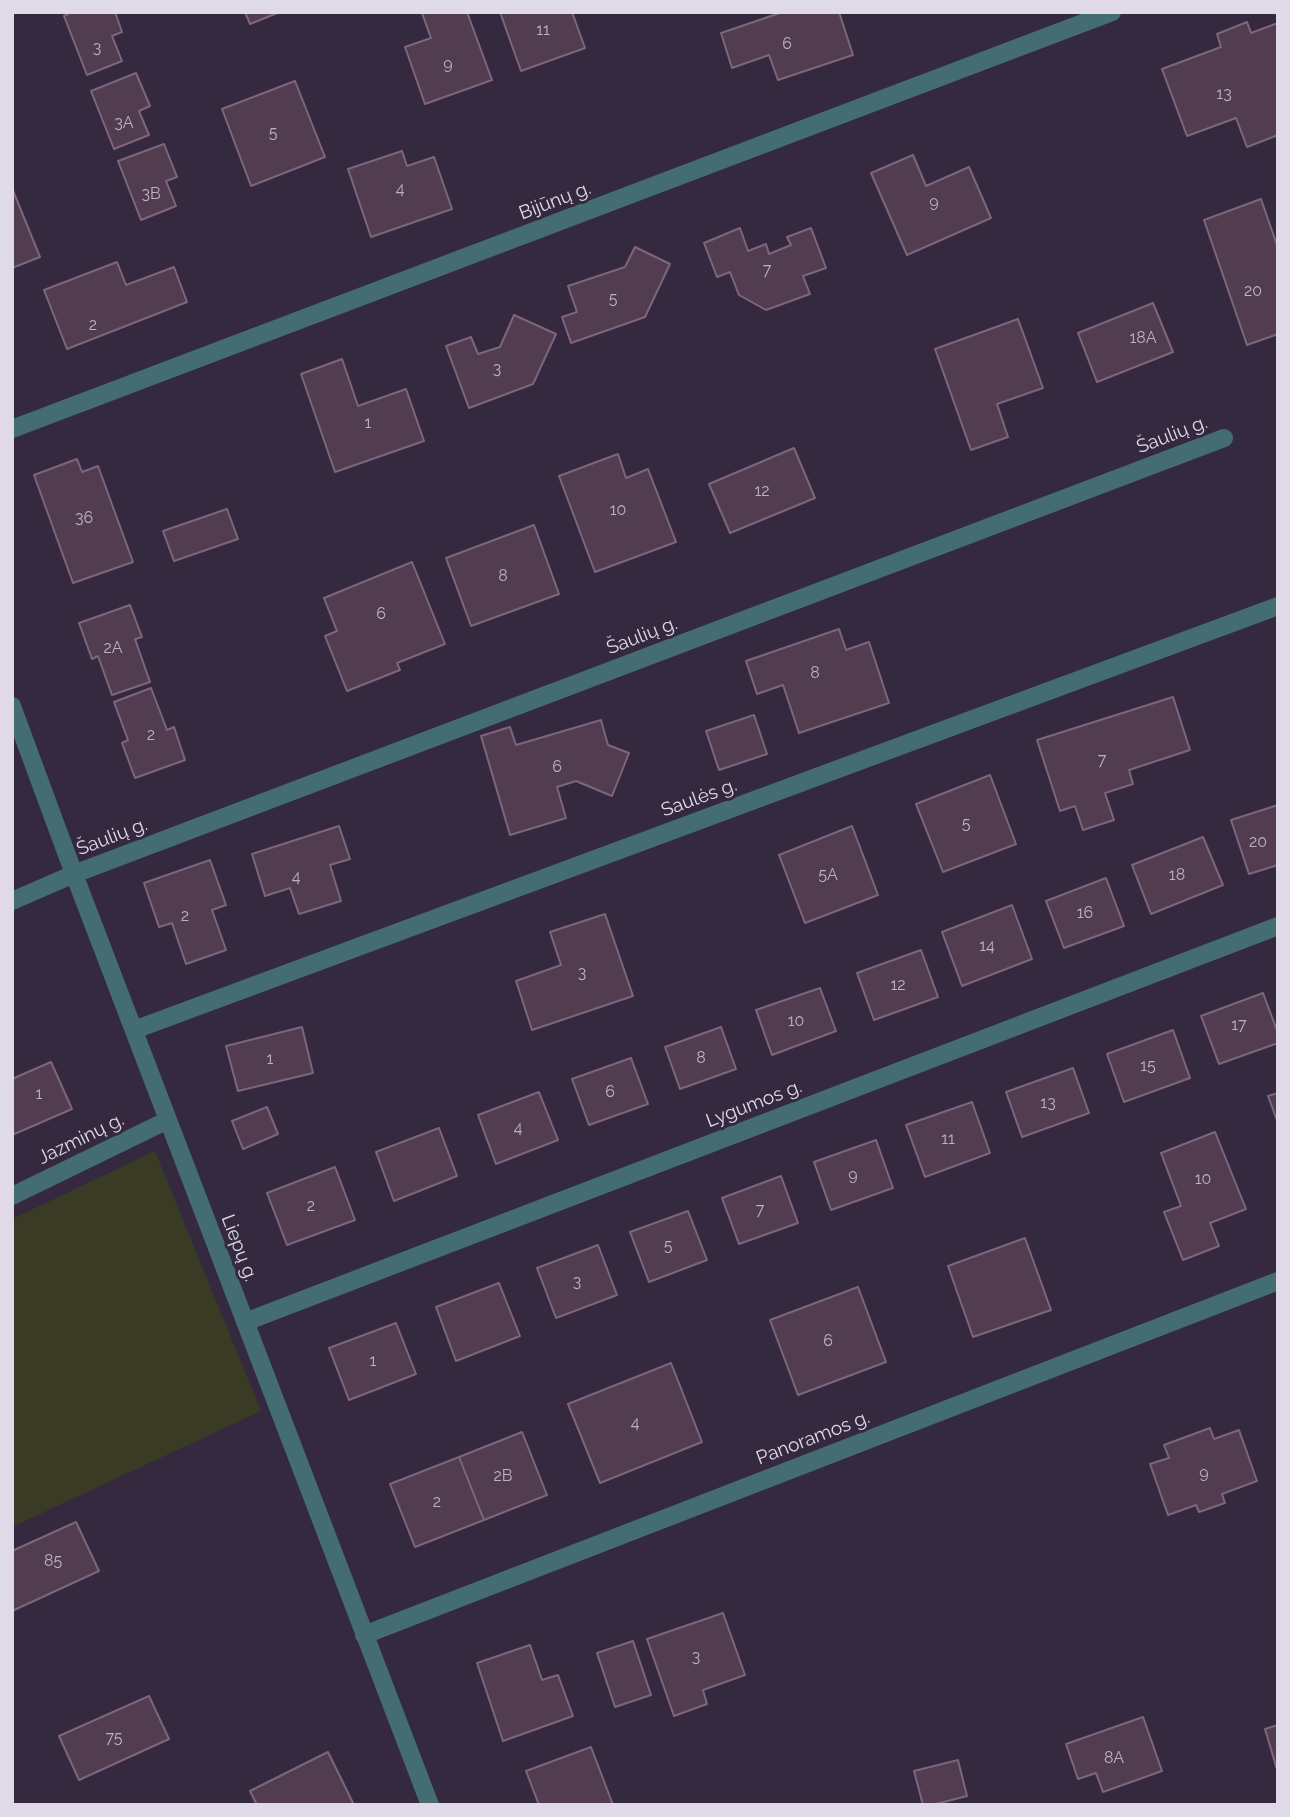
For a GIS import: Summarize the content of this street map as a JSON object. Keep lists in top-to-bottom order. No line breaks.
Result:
{"streets":{"street":["Bijūnų g.","Šaulių g.","Saulės g.","Lygumos g.","Jazminų g.","Liepų g.","Panoramos g."]},"crossings":[["Šaulių g.","Liepų g."],["Saulės g.","Liepų g."],["Lygumos g.","Liepų g."],["Jazminų g.","Liepų g."],["Liepų g.","Panoramos g."]],"house_numbers":["11","6","3","9","13","3A","5","4","3B","9","7","20","5","2","18A","3","1","12","10","36","8","6","2A","8","2","7","6","5","20","5A","18","4","16","2","14","3","12","10","17","8","1","15","6","1","13","4","11","9","10","2","7","5","3","6","1","4","9","2B","2","85","3","75","8A"]}
